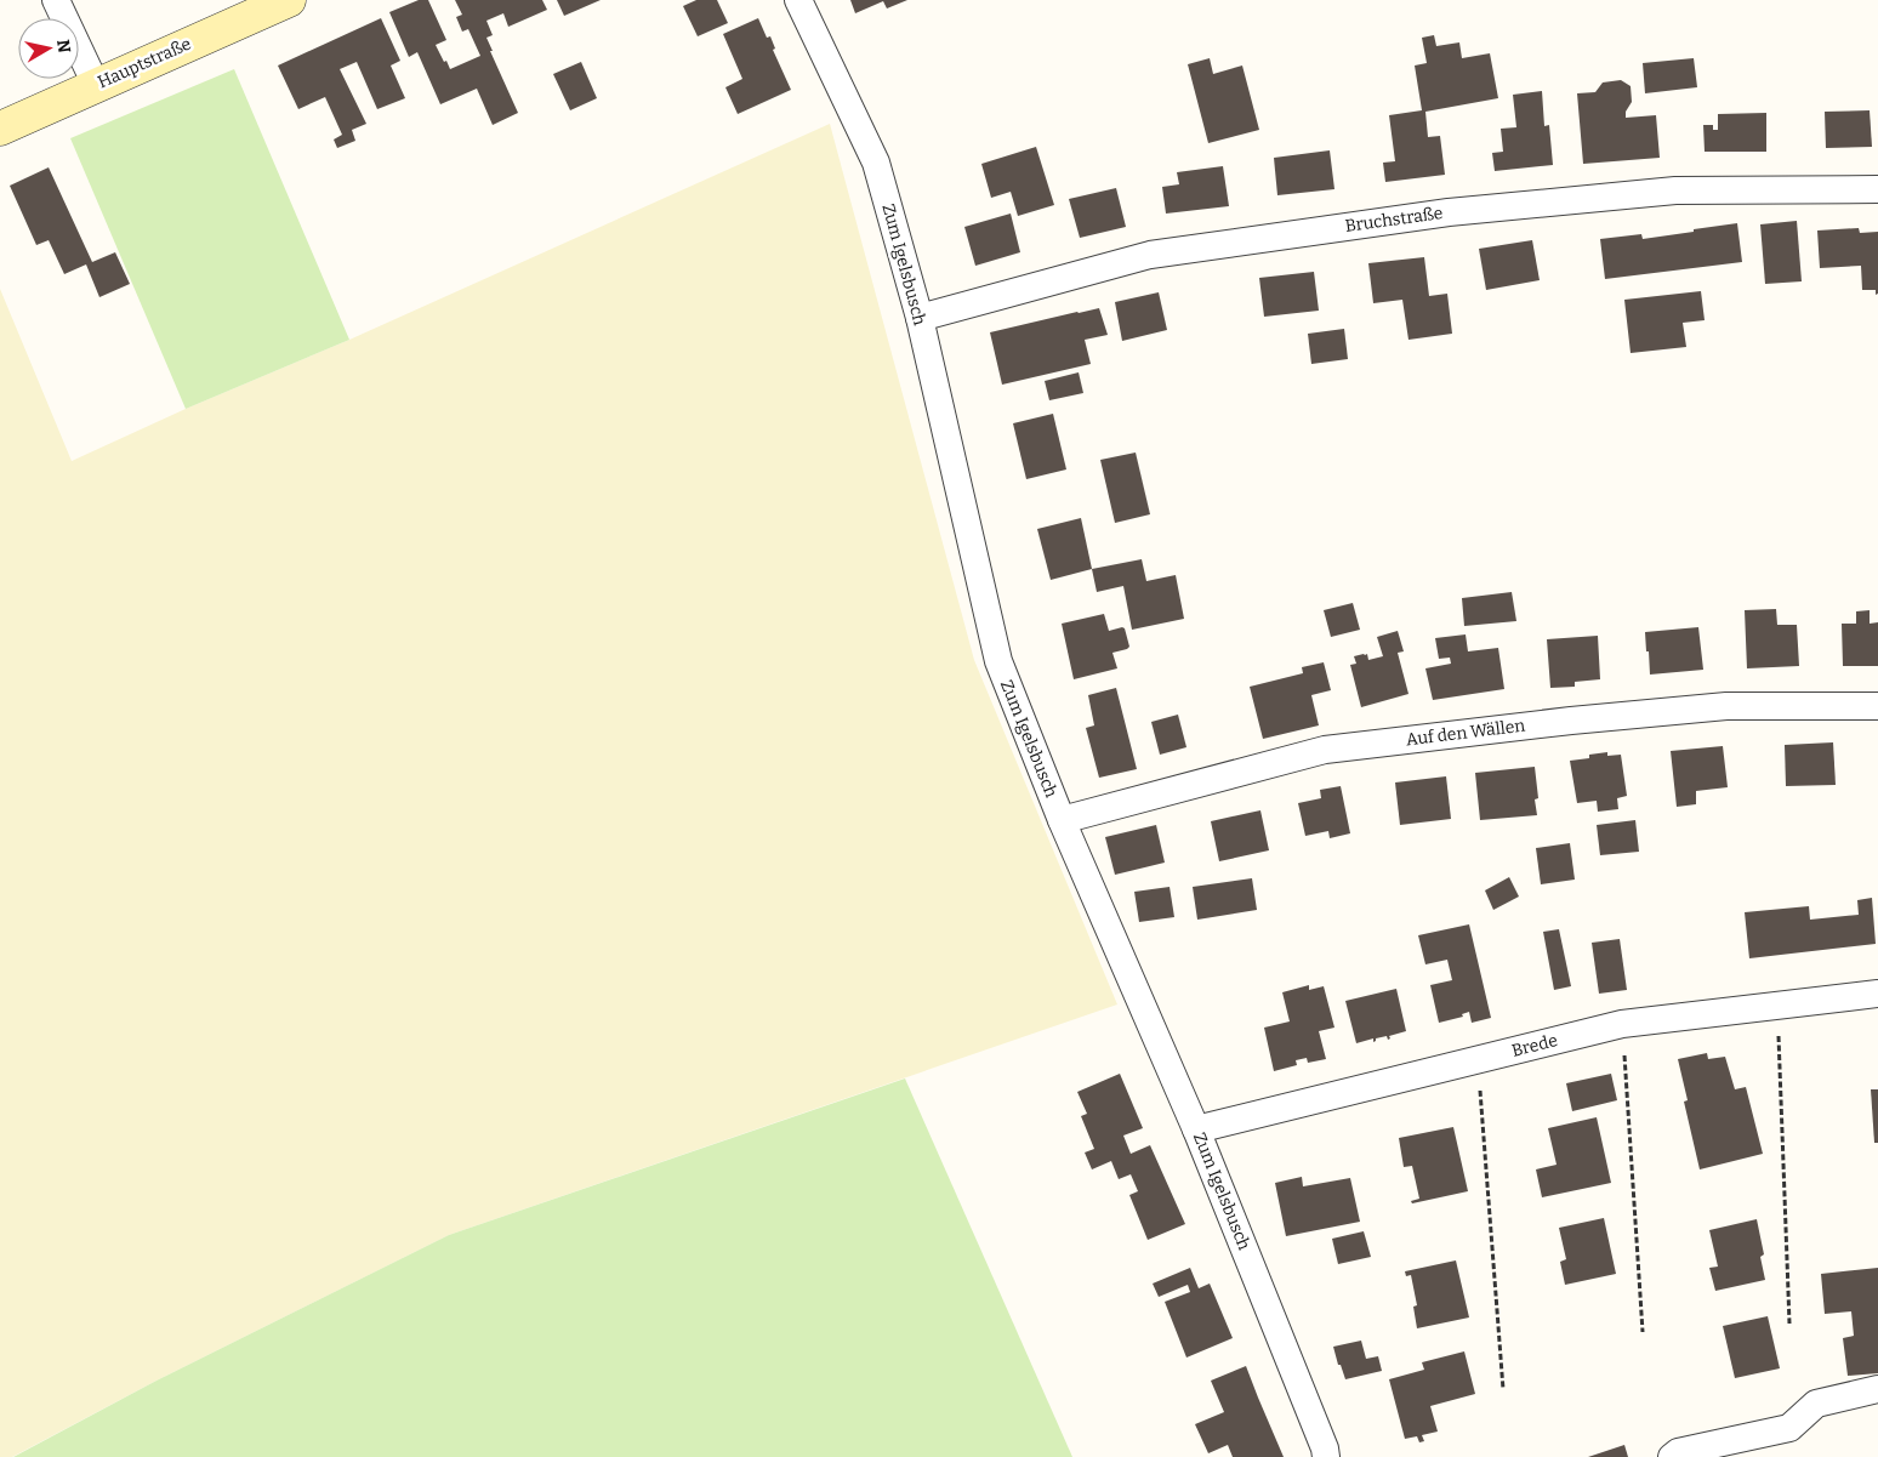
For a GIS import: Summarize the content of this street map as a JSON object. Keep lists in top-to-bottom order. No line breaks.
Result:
{"streets":{"street":["Hauptstraße","Bruchstraße","Zum Igelsbusch","Auf den Wällen","Brede"]},"crossings":[["Bruchstraße","Zum Igelsbusch"],["Zum Igelsbusch","Auf den Wällen"],["Zum Igelsbusch","Brede"]],"north":"right"}
